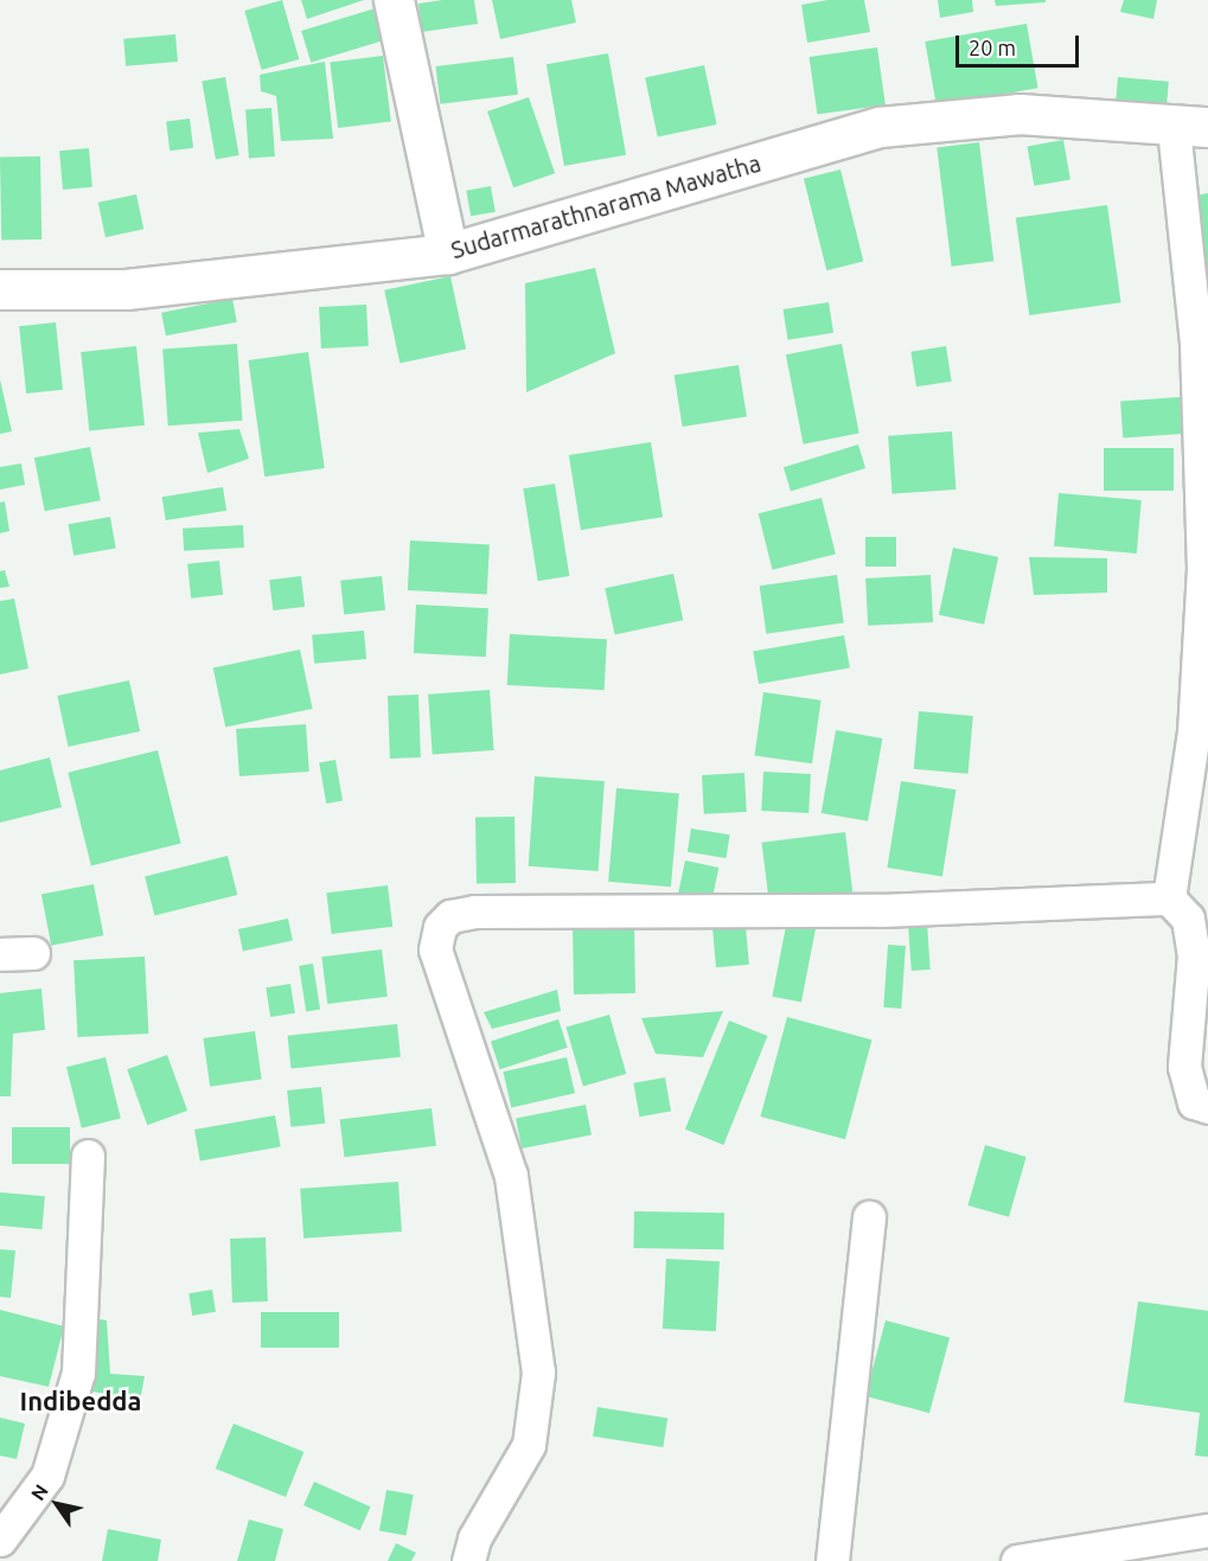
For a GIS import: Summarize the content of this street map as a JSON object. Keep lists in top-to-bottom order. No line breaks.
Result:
{"streets":{"street":["Sudarmarathnarama Mawatha"]},"districts":["Indibedda"],"scale_bar":"20 m","north":"top left"}
